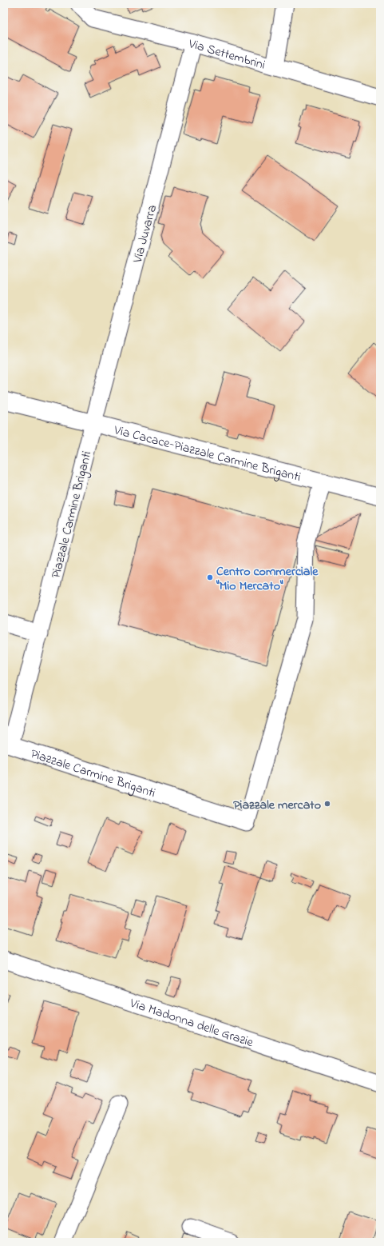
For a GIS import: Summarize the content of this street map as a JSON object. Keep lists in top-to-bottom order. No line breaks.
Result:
{"streets":{"street":["Via Settembrini","Via Juvarra","Via Cacace-Piazzale Carmine Briganti","Piazzale Carmine Briganti","Via Madonna delle Grazie"]},"crossings":[["Via Settembrini","Via Juvarra"],["Via Juvarra","Via Cacace-Piazzale Carmine Briganti"],["Via Juvarra","Piazzale Carmine Briganti"],["Via Cacace-Piazzale Carmine Briganti","Piazzale Carmine Briganti"]],"places":["Centro commerciale \"Mio Mercato\"","Piazzale mercato"]}
